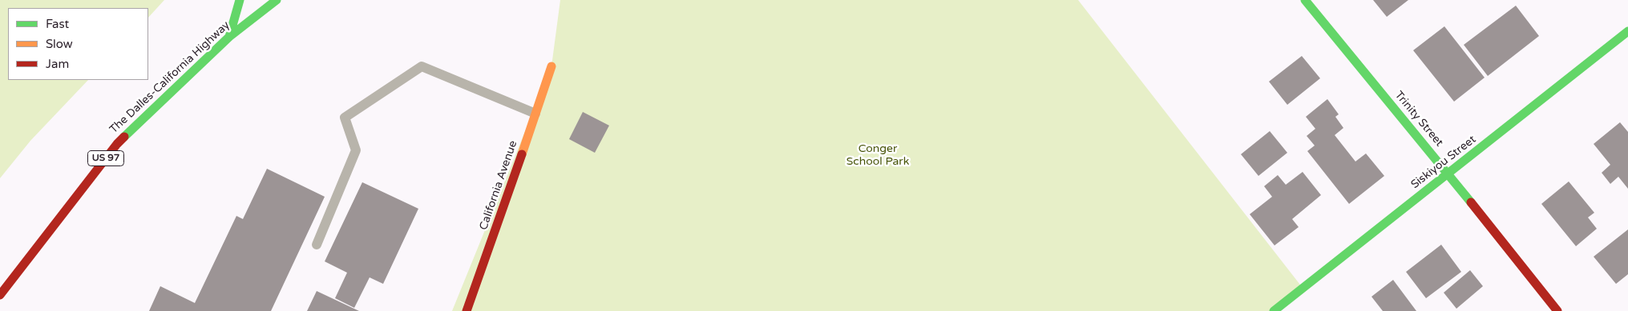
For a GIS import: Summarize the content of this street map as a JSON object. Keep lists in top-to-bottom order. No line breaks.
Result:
{"streets":{"main road":["The Dalles-California Highway","Trinity Street","US 97","Siskiyou Street","California Avenue"]},"crossings":[["Trinity Street","Siskiyou Street"]],"parks":["Conger School Park"],"legend":["Fast","Slow","Jam"]}
